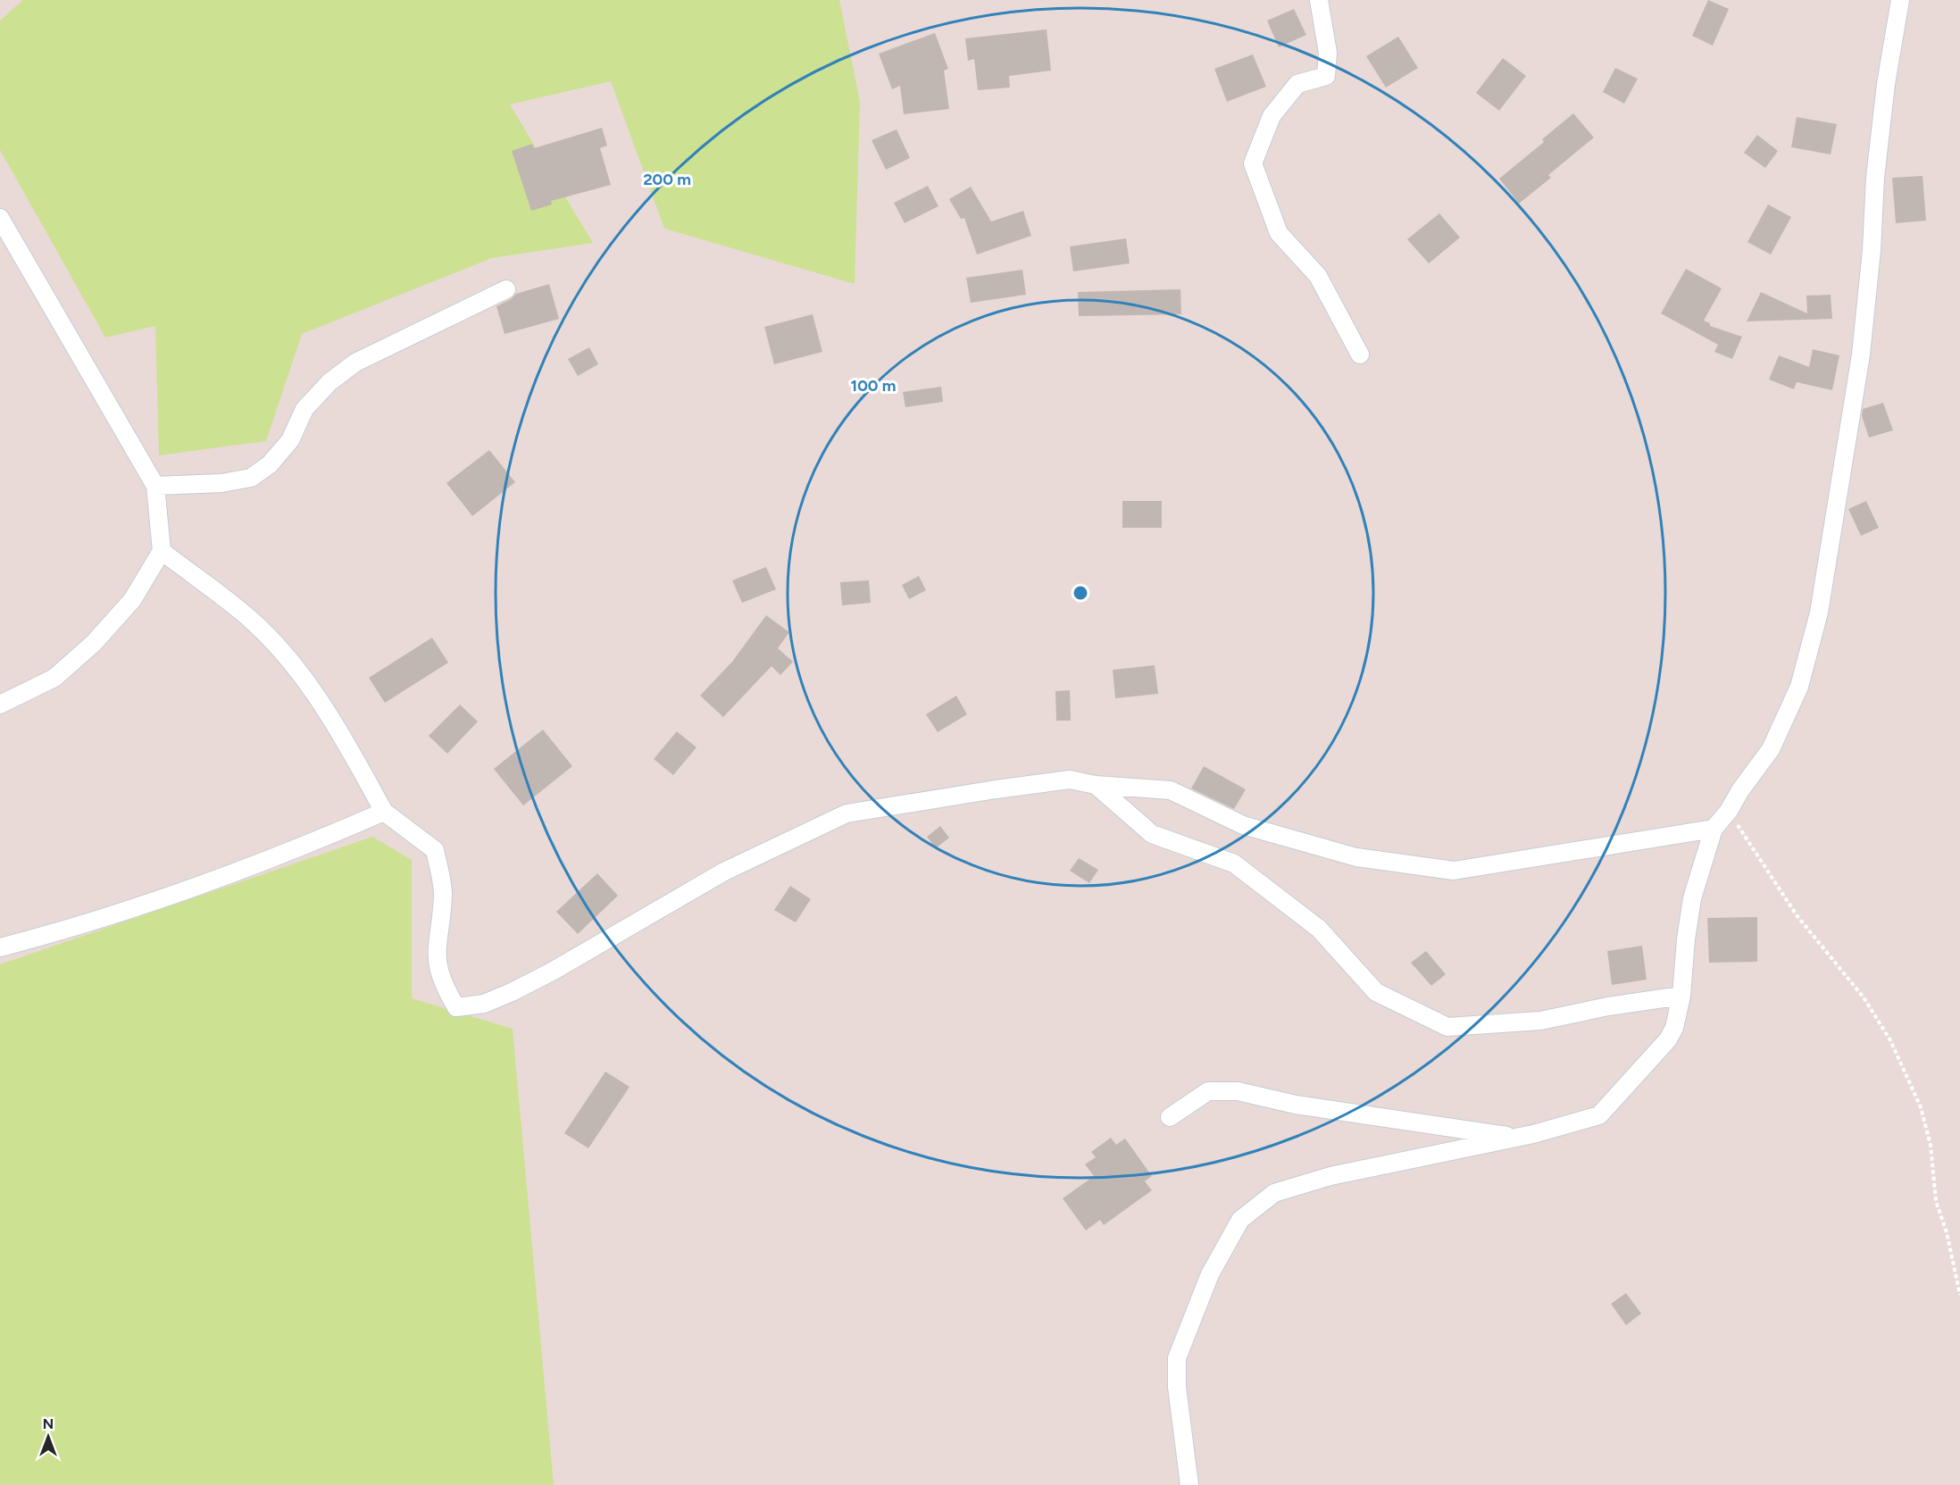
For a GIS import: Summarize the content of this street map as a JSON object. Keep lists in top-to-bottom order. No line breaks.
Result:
{"north":"top","rings":["200 m","100 m"]}
